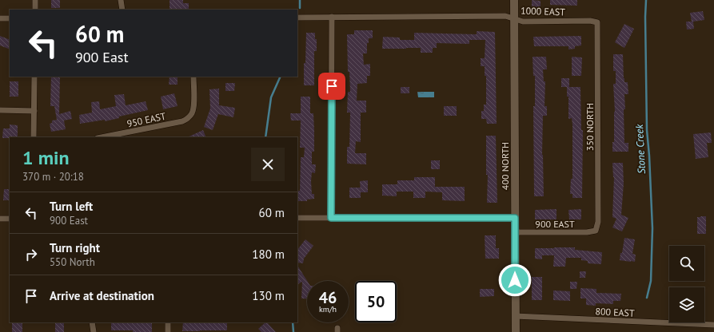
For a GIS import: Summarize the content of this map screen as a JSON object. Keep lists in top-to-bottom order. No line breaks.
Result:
{"streets":{"main road":["400 NORTH"],"street":["1000 EAST","950 EAST","350 NORTH","900 EAST","800 EAST"]},"crossings":[["1000 EAST","350 NORTH"],["1000 EAST","400 NORTH"],["350 NORTH","900 EAST"],["400 NORTH","900 EAST"],["400 NORTH","800 EAST"]],"water":["Stone Creek"],"page":{"turn":["60 m","900 East"],"heading":["1 min","370 m · 20:18"],"list":[{"name":"Turn left","note":"900 East","value":"60 m"},{"name":"Turn right","note":"550 North","value":"180 m"},{"name":"Arrive at destination","value":"130 m"}],"speed":"46 km/h","limit":"50"}}
